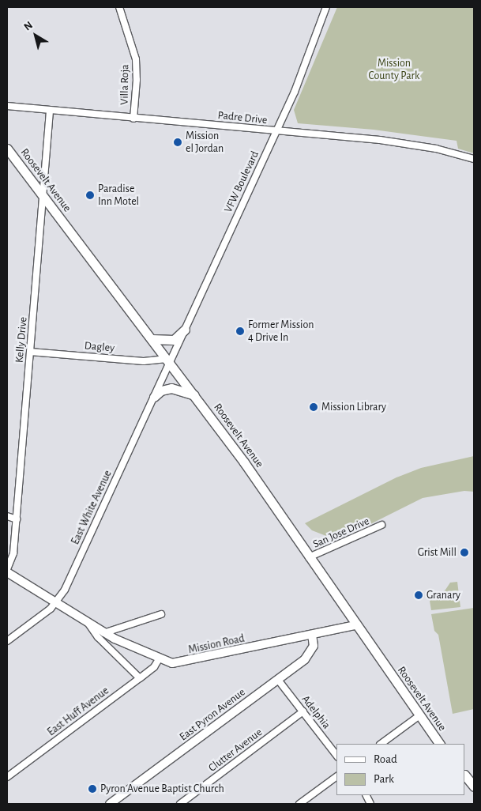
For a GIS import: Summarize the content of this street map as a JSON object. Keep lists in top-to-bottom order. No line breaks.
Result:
{"streets":{"main road":["Roosevelt Avenue"],"street":["Villa Roja","Padre Drive","VFW Boulevard","Kelly Drive","Dagley","East White Avenue","San Jose Drive","Mission Road","East Huff Avenue","Adelphia","East Pyron Avenue","Clutter Avenue"]},"crossings":[["Villa Roja","Padre Drive"],["Padre Drive","VFW Boulevard"],["Padre Drive","Kelly Drive"],["Roosevelt Avenue","VFW Boulevard"],["Roosevelt Avenue","Kelly Drive"],["Roosevelt Avenue","Dagley"],["Roosevelt Avenue","East White Avenue"],["Roosevelt Avenue","San Jose Drive"],["Roosevelt Avenue","Mission Road"],["VFW Boulevard","Dagley"],["VFW Boulevard","East White Avenue"],["Kelly Drive","Dagley"],["Dagley","East White Avenue"],["East White Avenue","Mission Road"],["Mission Road","East Huff Avenue"],["Mission Road","East Pyron Avenue"],["Adelphia","East Pyron Avenue"],["Adelphia","Clutter Avenue"]],"parks":["Mission County Park"],"places":["Mission el Jordan","Paradise Inn Motel","Former Mission 4 Drive In","Mission Library","Grist Mill","Granary","Pyron Avenue Baptist Church"],"legend":["Road","Park"],"north":"top left"}
